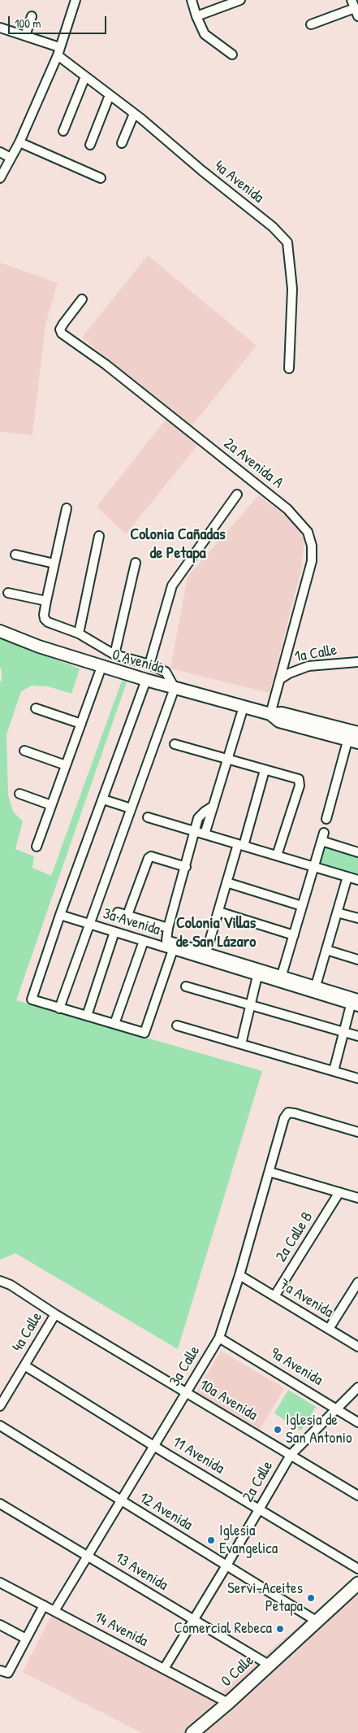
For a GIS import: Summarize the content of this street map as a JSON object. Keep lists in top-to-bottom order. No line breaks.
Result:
{"streets":{"main road":["0 Avenida","0 Calle"],"street":["4a Avenida","2a Avenida A","1a Calle","3a Avenida","2a Calle B","7a Avenida","4a Calle","3a Calle","9a Avenida","10a Avenida","11 Avenida","2a Calle","12 Avenida","13 Avenida","14 Avenida"]},"crossings":[["2a Avenida A","1a Calle"],["2a Avenida A","0 Avenida"],["2a Calle B","7a Avenida"],["7a Avenida","3a Calle"],["4a Calle","10a Avenida"],["4a Calle","11 Avenida"],["3a Calle","9a Avenida"],["3a Calle","10a Avenida"],["3a Calle","11 Avenida"],["3a Calle","12 Avenida"],["3a Calle","13 Avenida"],["3a Calle","14 Avenida"],["9a Avenida","2a Calle"],["10a Avenida","2a Calle"],["11 Avenida","2a Calle"],["2a Calle","12 Avenida"],["2a Calle","13 Avenida"],["2a Calle","14 Avenida"],["12 Avenida","0 Calle"],["13 Avenida","0 Calle"],["14 Avenida","0 Calle"]],"districts":["Colonia Cañadas de Petapa","Colonia Villas de San Lázaro"],"places":["Iglesia de San Antonio","Iglesia Evangelica","Servi-Aceites Petapa","Comercial Rebeca"],"scale_bar":"100 m"}
